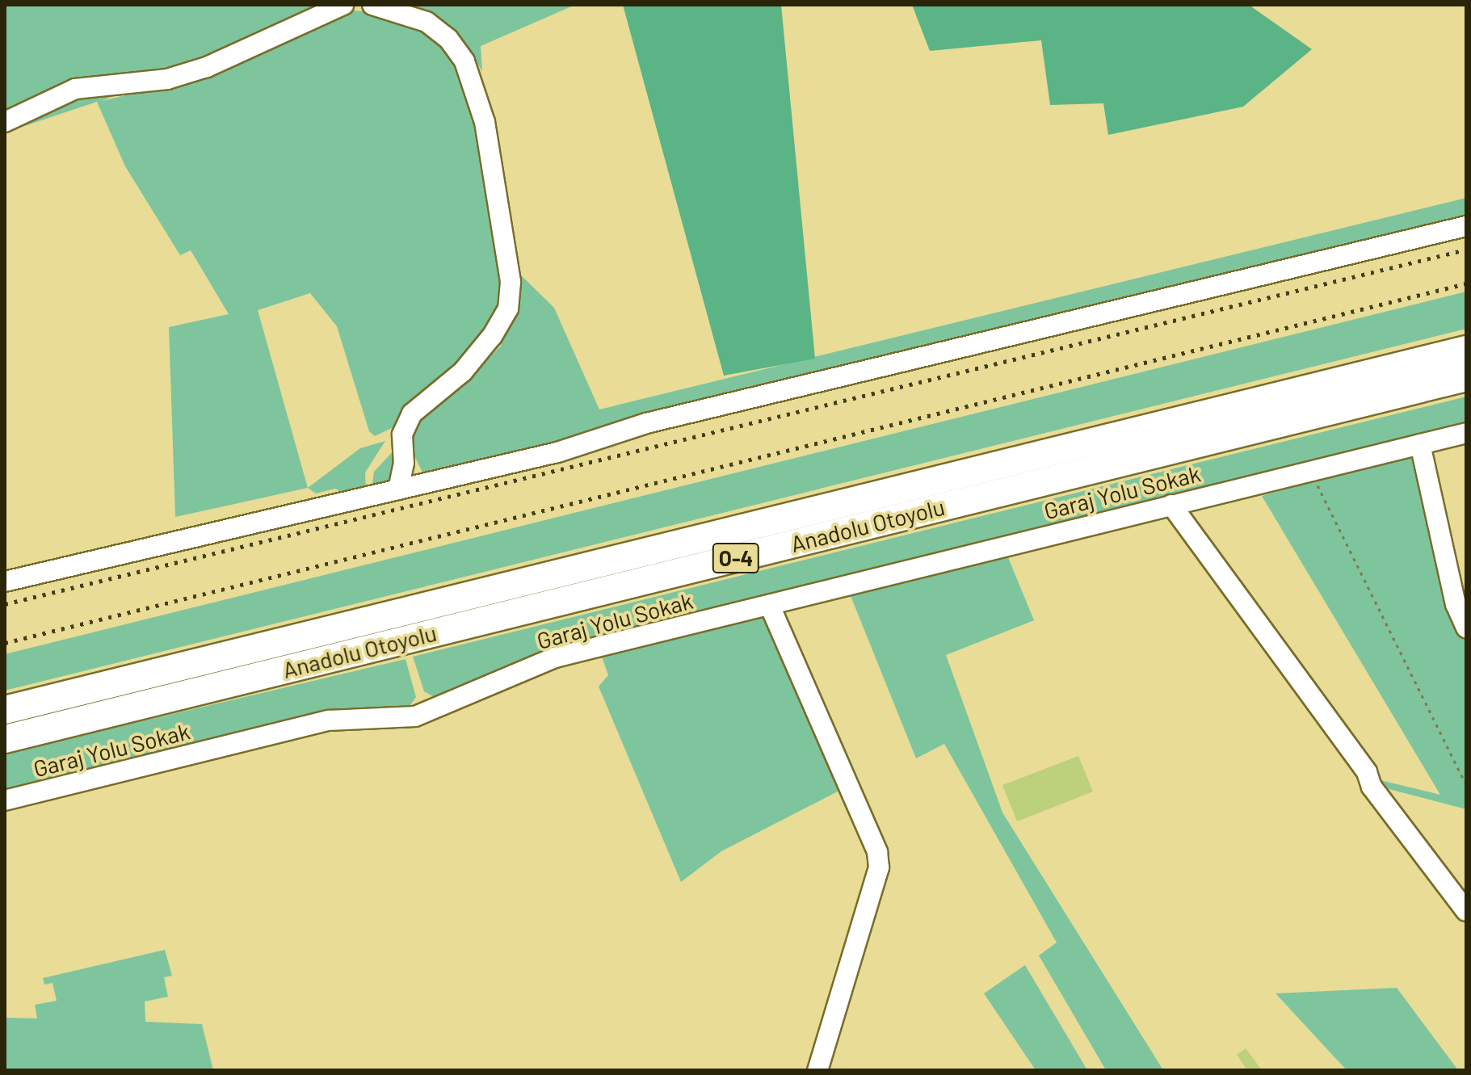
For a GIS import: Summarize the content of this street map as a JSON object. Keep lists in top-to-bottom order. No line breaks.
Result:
{"streets":{"highway":["Anadolu Otoyolu","O-4"],"street":["Garaj Yolu Sokak"]}}
